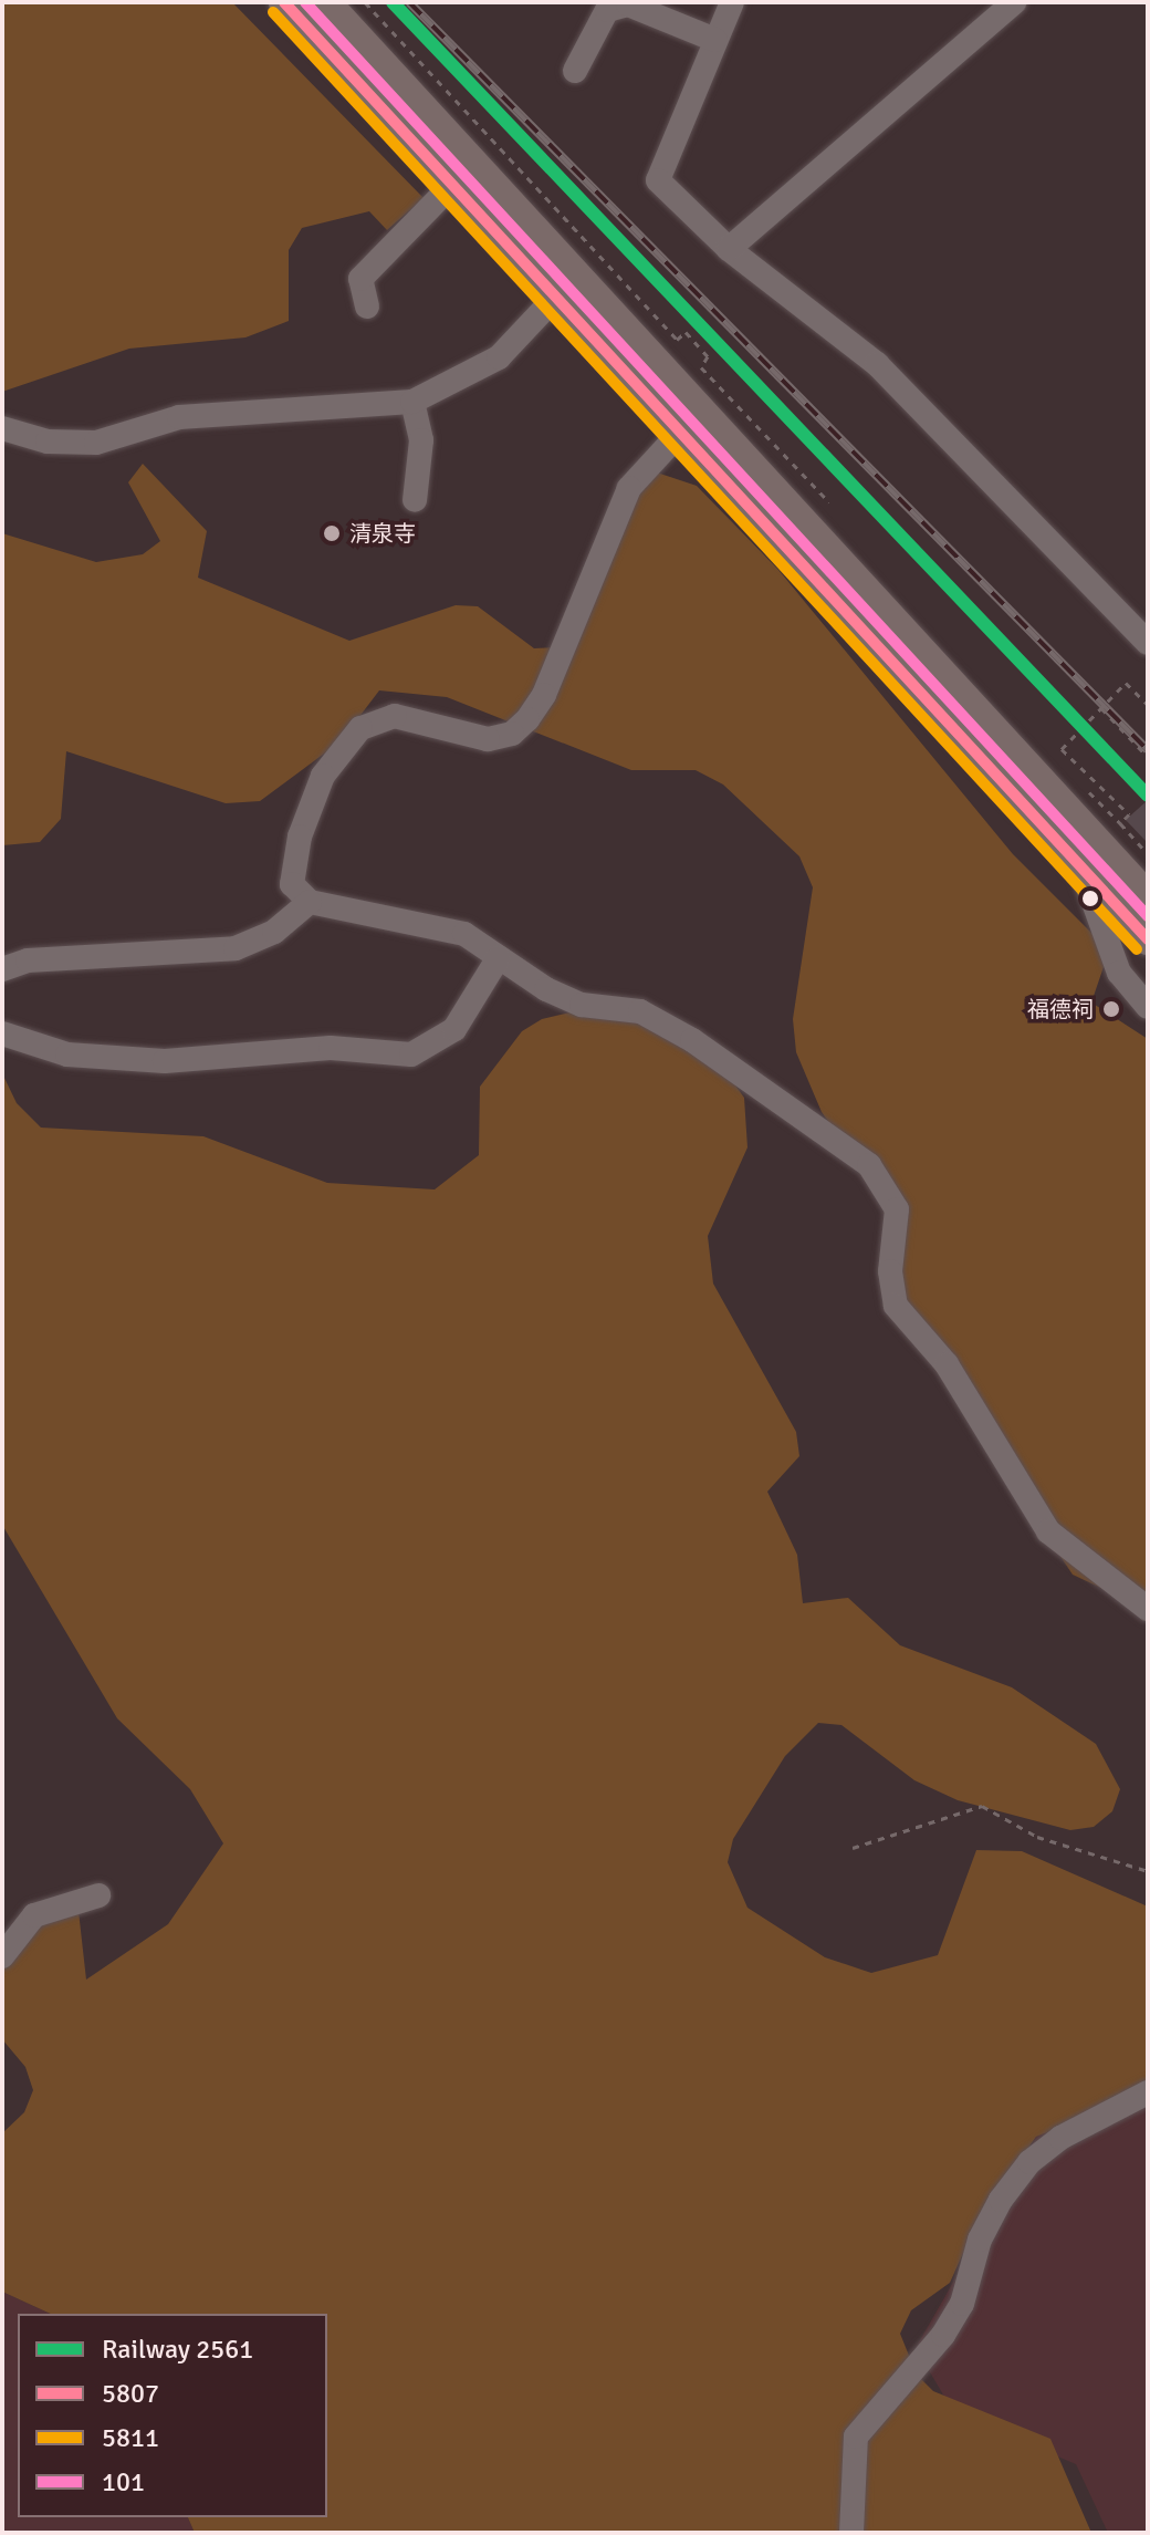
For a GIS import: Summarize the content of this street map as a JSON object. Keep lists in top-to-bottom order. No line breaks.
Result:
{"places":["清泉寺","福德祠"],"lines":["rail line 2561","transit line 5807","transit line 101","transit line 5811"],"legend":["Railway 2561","5807","5811","101"]}
